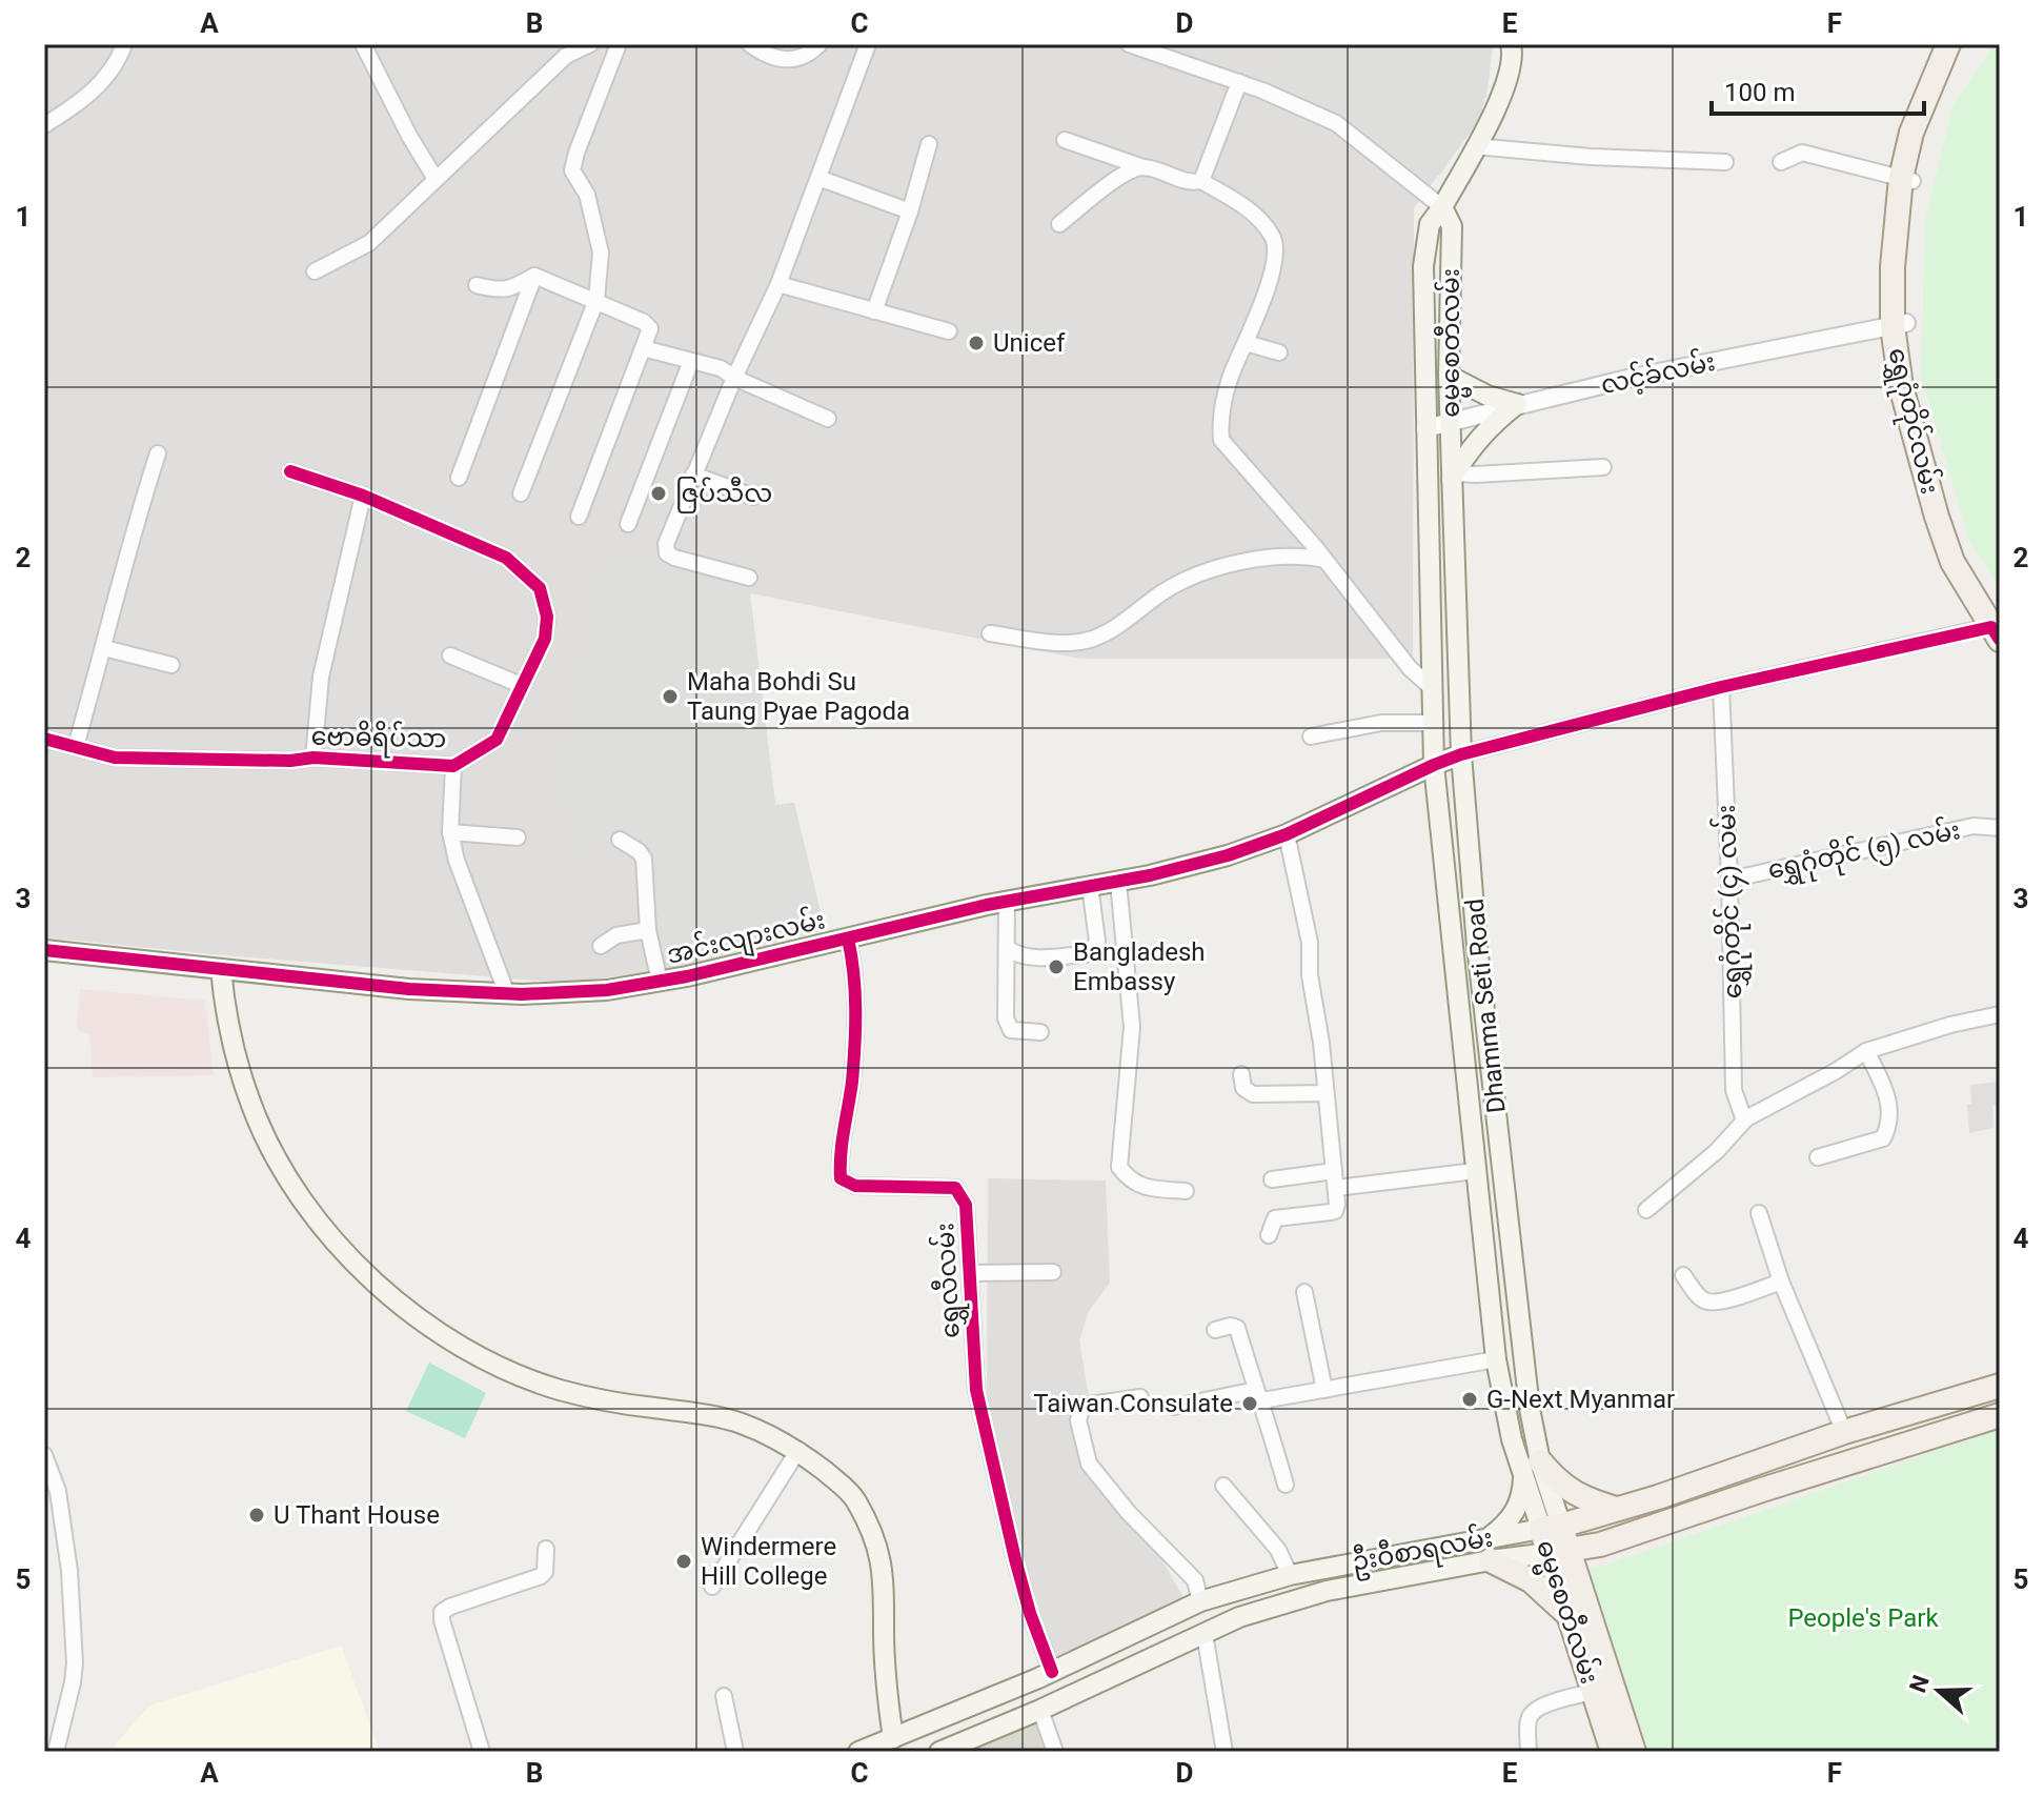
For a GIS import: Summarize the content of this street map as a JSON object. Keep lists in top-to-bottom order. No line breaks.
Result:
{"streets":{"main road":["ဓမ္မစေတီလမ်း","ရွှေဂုံတိုင်လမ်း","အင်းလျားလမ်း","Dhamma Seti Road","ဦးဝီစာရလမ်း"],"street":["လင့်ခ်လမ်း","ဗောဓိရိပ်သာ","ရွှေဂုံတိုင် (၅) လမ်း","ရွှေဂုံတိုင် (၄) လမ်း","ရွှေလီလမ်း"]},"crossings":[["ဓမ္မစေတီလမ်း","လင့်ခ်လမ်း"],["ဓမ္မစေတီလမ်း","Dhamma Seti Road"],["ဓမ္မစေတီလမ်း","ဦးဝီစာရလမ်း"],["လင့်ခ်လမ်း","ရွှေဂုံတိုင်လမ်း"],["လင့်ခ်လမ်း","Dhamma Seti Road"],["ဗောဓိရိပ်သာ","အင်းလျားလမ်း"],["ရွှေဂုံတိုင် (၅) လမ်း","ရွှေဂုံတိုင် (၄) လမ်း"],["အင်းလျားလမ်း","Dhamma Seti Road"],["အင်းလျားလမ်း","ရွှေလီလမ်း"],["Dhamma Seti Road","ဦးဝီစာရလမ်း"],["ရွှေလီလမ်း","ဦးဝီစာရလမ်း"]],"parks":["People's Park"],"places":["Unicef","ဇြပ်သီလ","Maha Bohdi Su Taung Pyae Pagoda","Bangladesh Embassy","G-Next Myanmar","Taiwan Consulate","U Thant House","Windermere Hill College"],"scale_bar":"100 m","north":"left","grid":{"columns":["A","B","C","D","E","F"],"rows":["1","2","3","4","5"]}}
